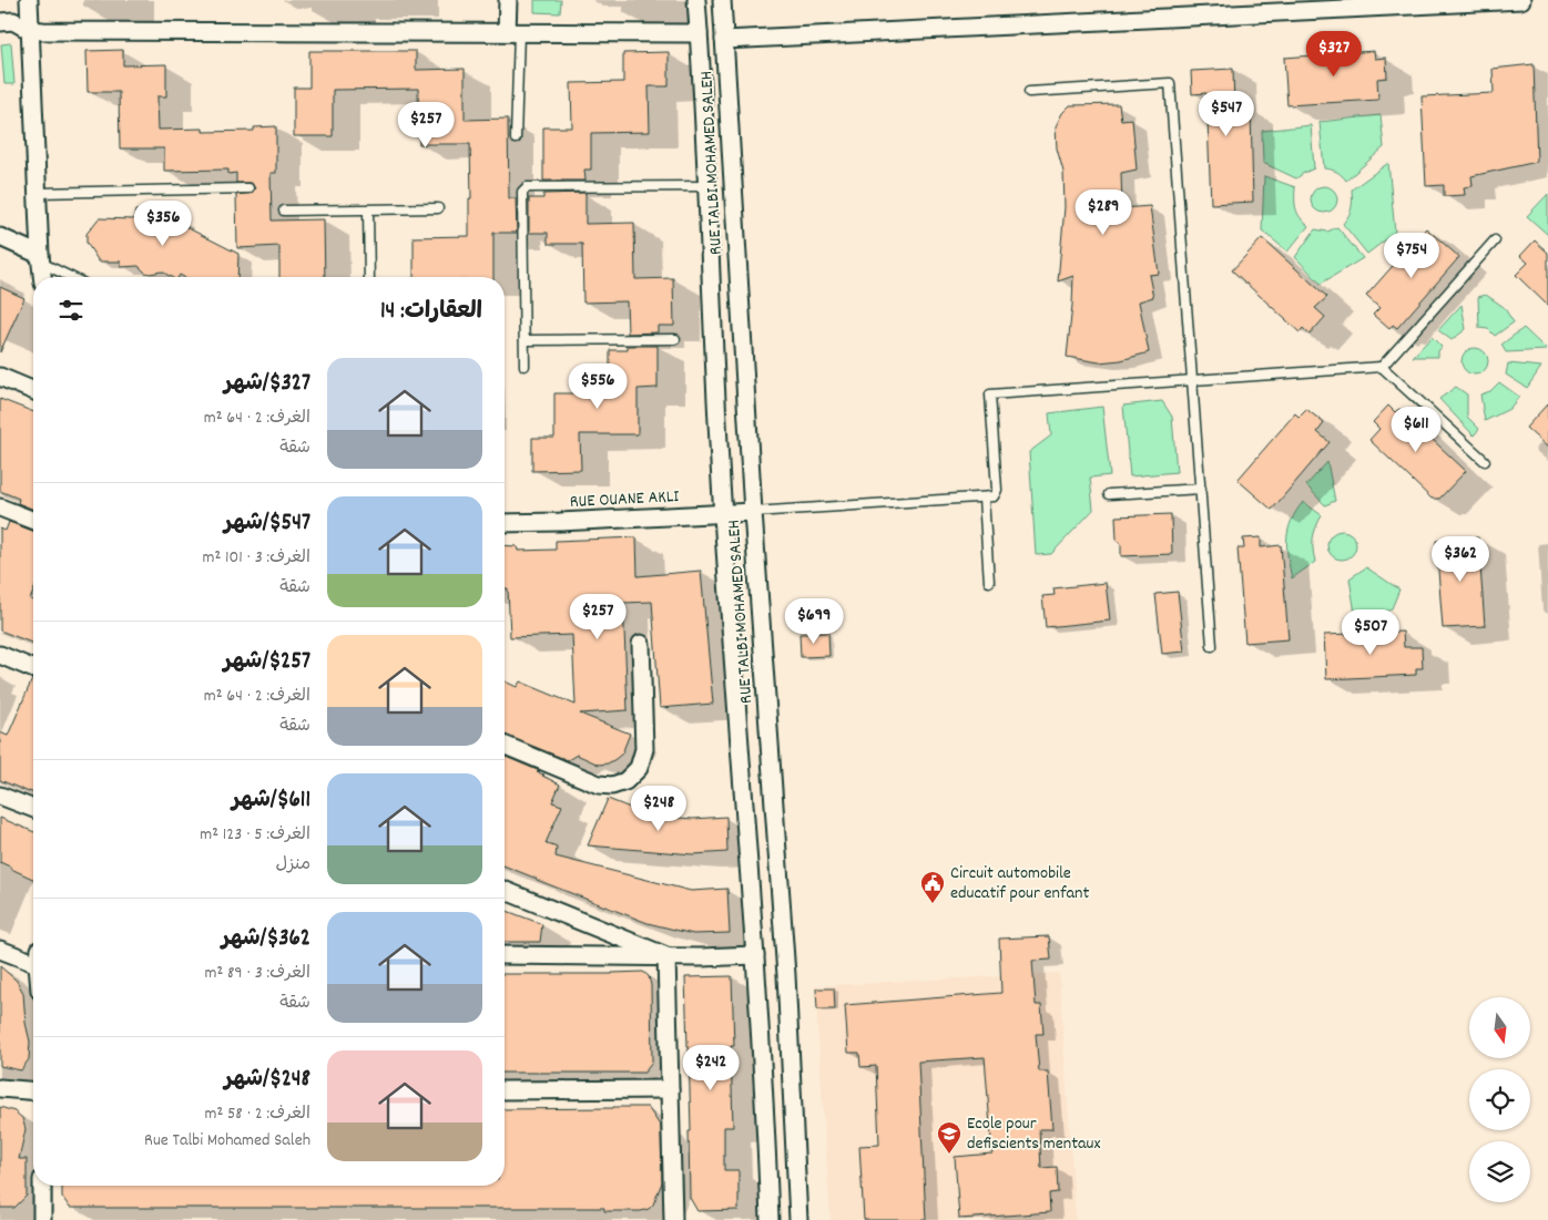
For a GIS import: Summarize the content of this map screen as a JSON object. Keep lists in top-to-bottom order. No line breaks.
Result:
{"streets":{"street":["RUE TALBI MOHAMED SALEH","RUE OUANE AKLI"]},"crossings":[["RUE TALBI MOHAMED SALEH","RUE OUANE AKLI"]],"places":{"public building":["Circuit automobile educatif pour enfant"],"school or university":["Ecole pour defiscients mentaux"]},"north":"bottom","page":{"price":["$327","$547","$257","$289","$356","$754","$556","$611","$362","$257","$699","$507","$248","$242"],"heading":"العقارات: 14","list":[{"name":"$327/شهر","note":"الغرف: 2 · 64 m² · شقة"},{"name":"$547/شهر","note":"الغرف: 3 · 101 m² · شقة"},{"name":"$257/شهر","note":"الغرف: 2 · 64 m² · شقة"},{"name":"$611/شهر","note":"الغرف: 5 · 123 m² · منزل"},{"name":"$362/شهر","note":"الغرف: 3 · 89 m² · شقة"},{"name":"$248/شهر","note":"الغرف: 2 · 58 m² · Rue Talbi Mohamed Saleh"}]}}
